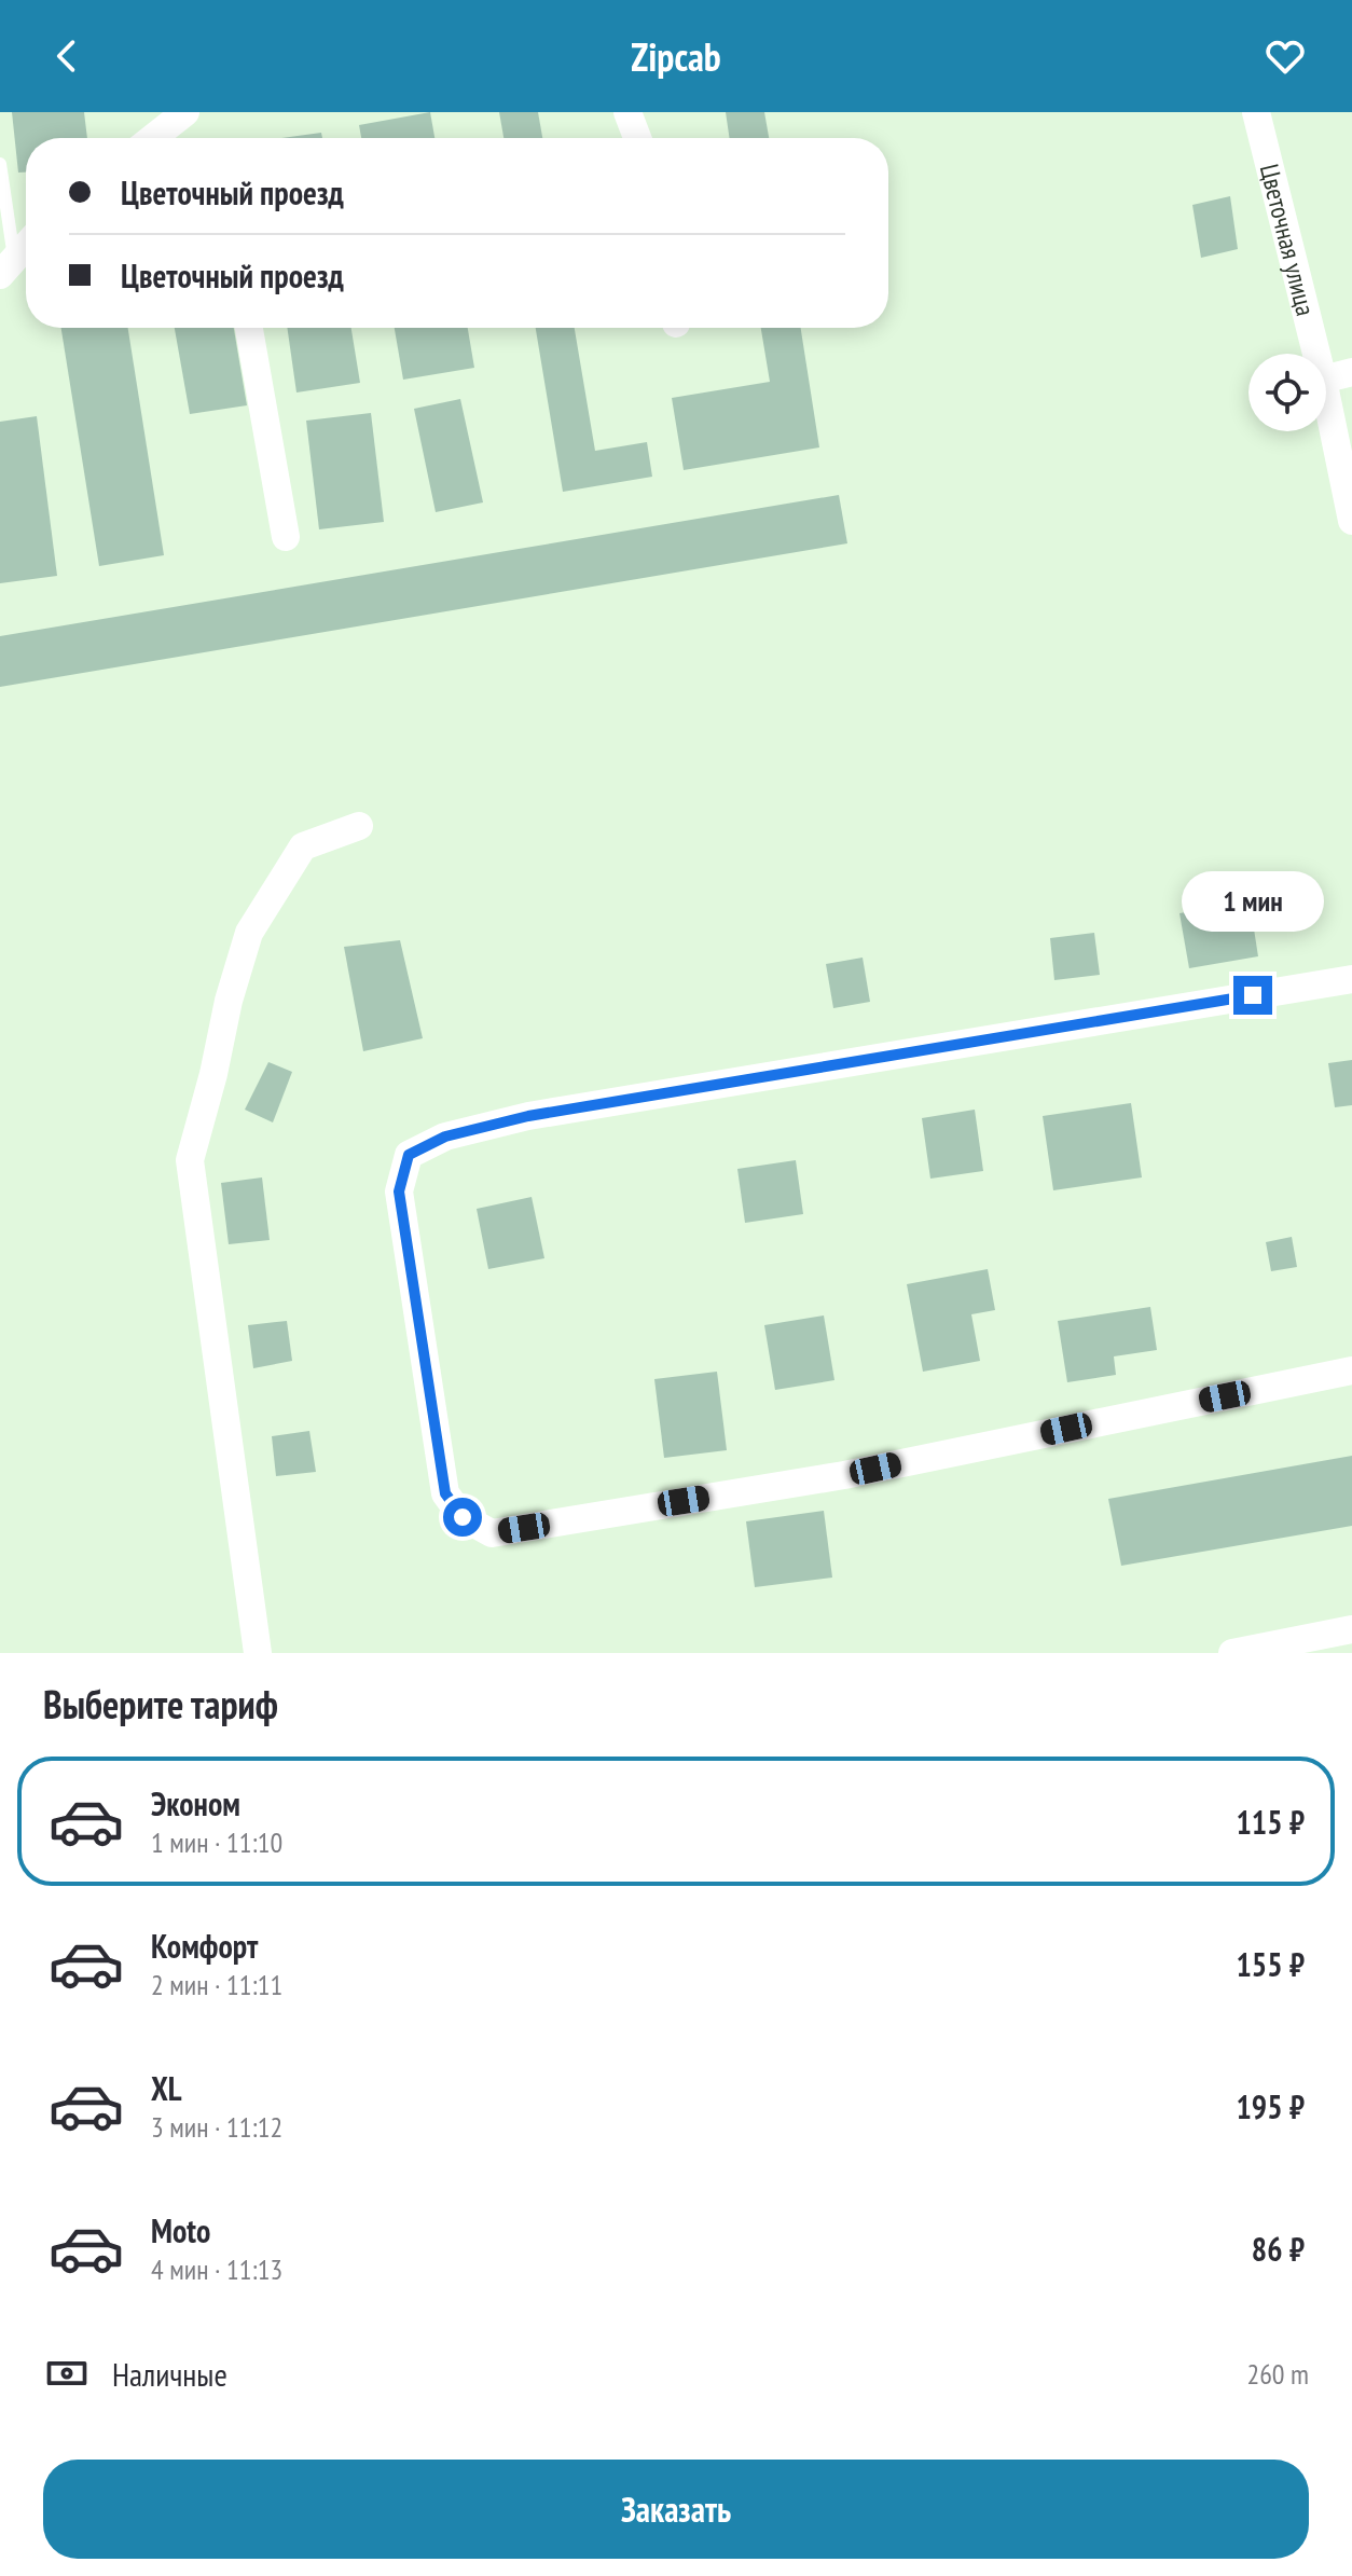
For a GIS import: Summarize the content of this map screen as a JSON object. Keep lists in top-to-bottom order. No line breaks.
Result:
{"streets":{"street":["Цветочная улица"]},"page":{"header":"Zipcab","banner":["Цветочный проезд","Цветочный проезд"],"bubble":"1 мин","heading":"Выберите тариф","list":[{"name":"Эконом","note":"1 мин · 11:10","value":"115 ₽"},{"name":"Комфорт","note":"2 мин · 11:11","value":"155 ₽"},{"name":"XL","note":"3 мин · 11:12","value":"195 ₽"},{"name":"Moto","note":"4 мин · 11:13","value":"86 ₽"}],"pay":["Наличные","260 m"],"buttons":"Заказать"}}
